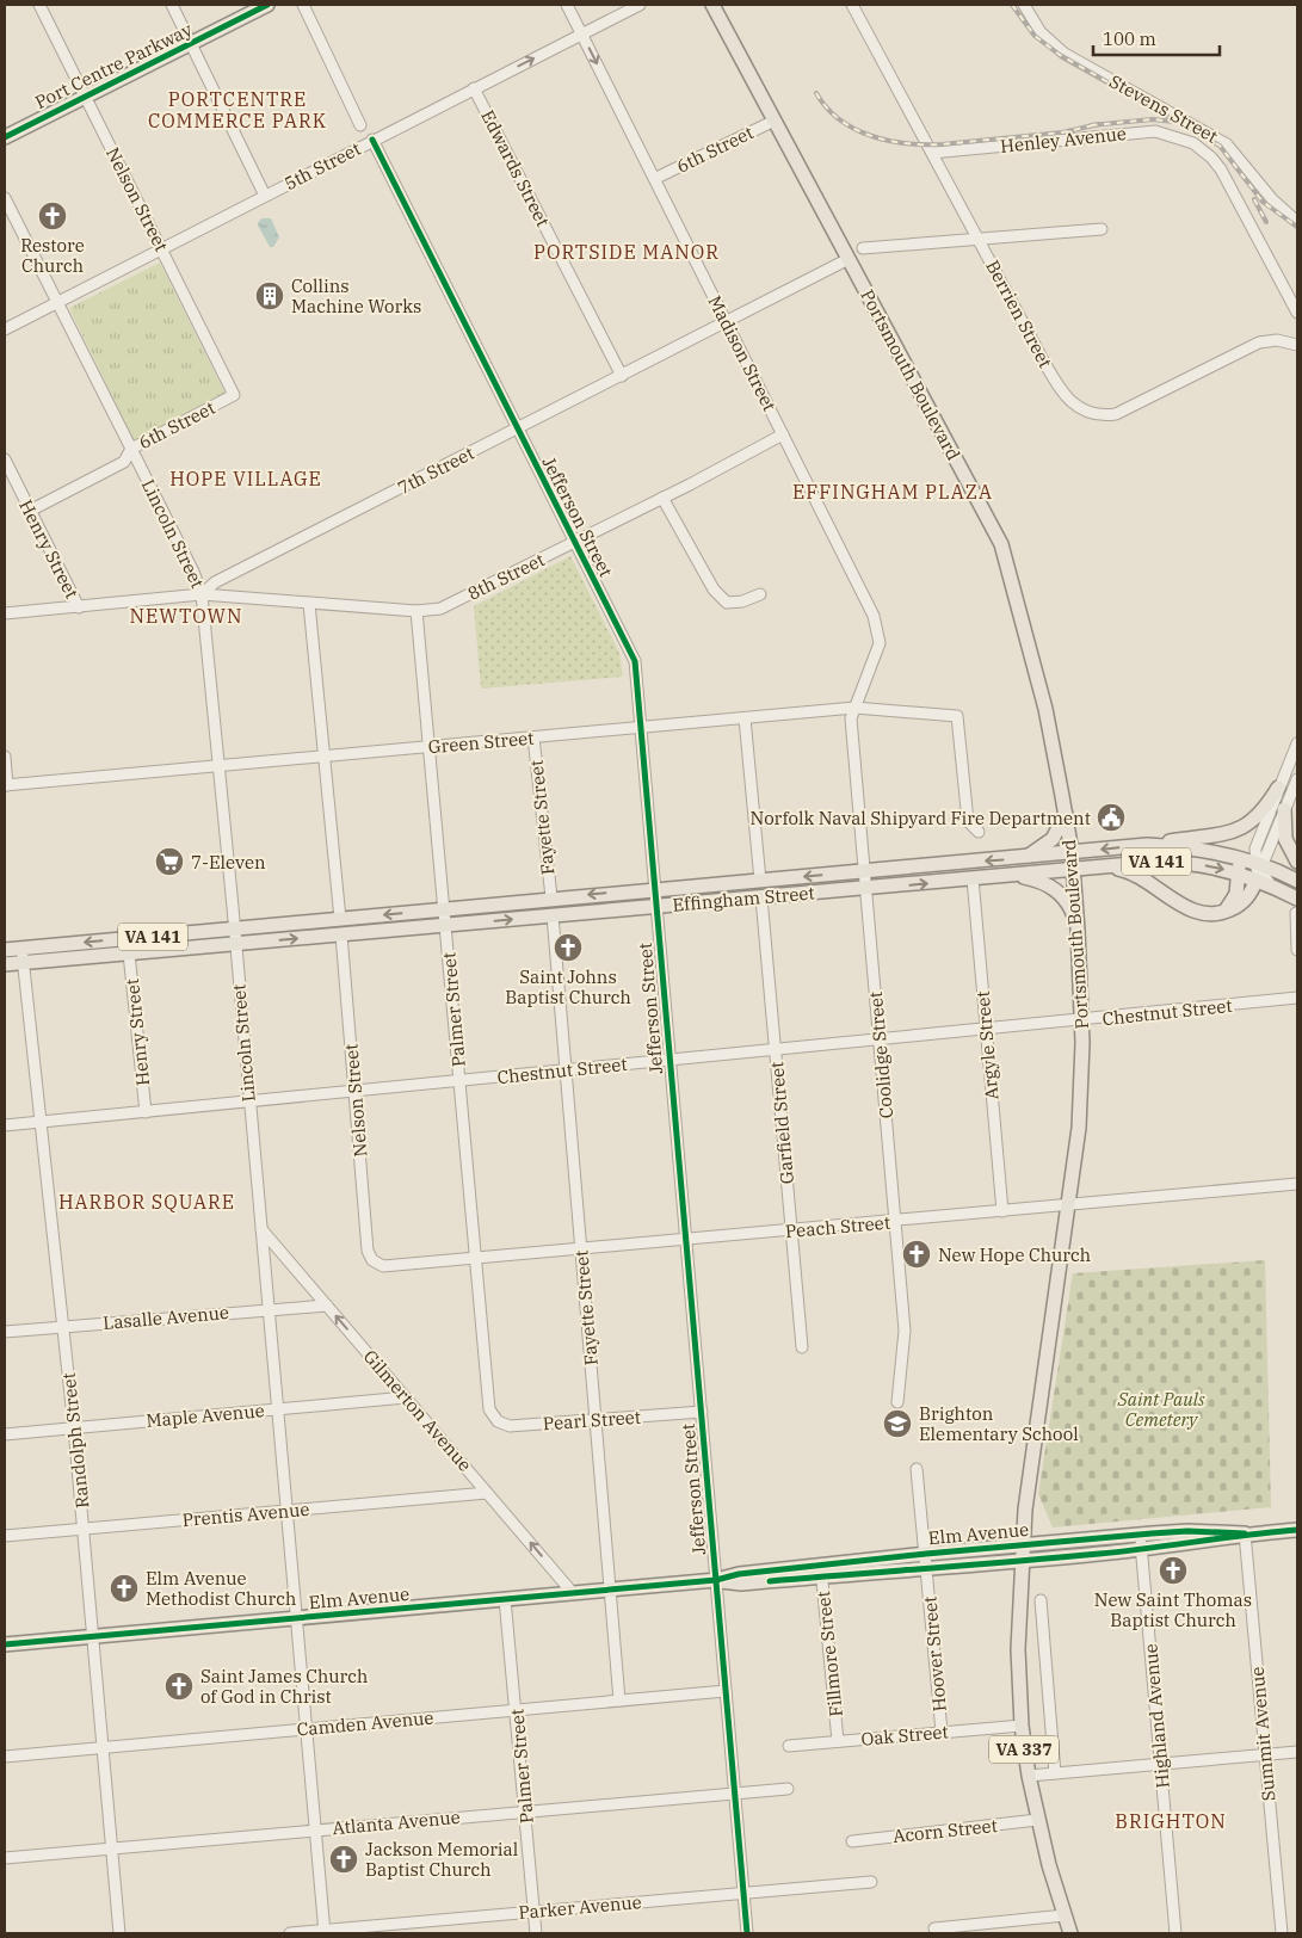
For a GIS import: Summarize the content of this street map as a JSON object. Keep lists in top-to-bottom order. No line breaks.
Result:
{"streets":{"main road":["Port Centre Parkway","Portsmouth Boulevard","VA 141","Effingham Street","Elm Avenue","VA 337"],"street":["Stevens Street","Henley Avenue","6th Street","5th Street","Edwards Street","Nelson Street","Berrien Street","Madison Street","7th Street","Jefferson Street","Lincoln Street","Henry Street","8th Street","Green Street","Fayette Street","Palmer Street","Chestnut Street","Argyle Street","Coolidge Street","Garfield Street","Peach Street","Lasalle Avenue","Gilmerton Avenue","Maple Avenue","Pearl Street","Randolph Street","Prentis Avenue","Fillmore Street","Hoover Street","Highland Avenue","Camden Avenue","Summit Avenue","Oak Street","Atlanta Avenue","Acorn Street","Parker Avenue"]},"crossings":[["Port Centre Parkway","Nelson Street"],["Henley Avenue","Berrien Street"],["6th Street","Nelson Street"],["6th Street","Madison Street"],["6th Street","Portsmouth Boulevard"],["6th Street","Lincoln Street"],["6th Street","Henry Street"],["5th Street","Edwards Street"],["5th Street","Nelson Street"],["5th Street","Madison Street"],["5th Street","Jefferson Street"],["5th Street","Lincoln Street"],["Edwards Street","7th Street"],["Nelson Street","Effingham Street"],["Nelson Street","Chestnut Street"],["Nelson Street","Peach Street"],["Madison Street","7th Street"],["Madison Street","8th Street"],["Madison Street","Green Street"],["Madison Street","Coolidge Street"],["Portsmouth Boulevard","7th Street"],["Portsmouth Boulevard","Effingham Street"],["Portsmouth Boulevard","Chestnut Street"],["Portsmouth Boulevard","Peach Street"],["Portsmouth Boulevard","Elm Avenue"],["Portsmouth Boulevard","Oak Street"],["Portsmouth Boulevard","Acorn Street"],["7th Street","Jefferson Street"],["7th Street","Lincoln Street"],["7th Street","8th Street"],["Jefferson Street","8th Street"],["Jefferson Street","Green Street"],["Jefferson Street","Effingham Street"],["Jefferson Street","Chestnut Street"],["Jefferson Street","Peach Street"],["Jefferson Street","Pearl Street"],["Jefferson Street","Elm Avenue"],["Jefferson Street","Camden Avenue"],["Jefferson Street","Atlanta Avenue"],["Jefferson Street","Parker Avenue"],["Lincoln Street","8th Street"],["Lincoln Street","Green Street"],["Lincoln Street","Effingham Street"],["Lincoln Street","Chestnut Street"],["Lincoln Street","Lasalle Avenue"],["Lincoln Street","Gilmerton Avenue"],["Lincoln Street","Maple Avenue"],["Lincoln Street","Prentis Avenue"],["Lincoln Street","Elm Avenue"],["Lincoln Street","Camden Avenue"],["Lincoln Street","Atlanta Avenue"],["Lincoln Street","Parker Avenue"],["Henry Street","Effingham Street"],["Henry Street","Chestnut Street"],["8th Street","Palmer Street"],["Green Street","Fayette Street"],["Green Street","Palmer Street"],["Green Street","Coolidge Street"],["Fayette Street","Effingham Street"],["Fayette Street","Chestnut Street"],["Fayette Street","Peach Street"],["Fayette Street","Pearl Street"],["Fayette Street","Elm Avenue"],["Fayette Street","Camden Avenue"],["Effingham Street","Palmer Street"],["Effingham Street","Argyle Street"],["Effingham Street","Coolidge Street"],["Effingham Street","Garfield Street"],["Effingham Street","Randolph Street"],["Palmer Street","Chestnut Street"],["Palmer Street","Peach Street"],["Palmer Street","Pearl Street"],["Palmer Street","Elm Avenue"],["Palmer Street","Camden Avenue"],["Palmer Street","Atlanta Avenue"],["Palmer Street","Parker Avenue"],["Chestnut Street","Argyle Street"],["Chestnut Street","Coolidge Street"],["Chestnut Street","Garfield Street"],["Chestnut Street","Randolph Street"],["Argyle Street","Peach Street"],["Coolidge Street","Peach Street"],["Garfield Street","Peach Street"],["Lasalle Avenue","Gilmerton Avenue"],["Lasalle Avenue","Randolph Street"],["Gilmerton Avenue","Maple Avenue"],["Gilmerton Avenue","Prentis Avenue"],["Gilmerton Avenue","Elm Avenue"],["Maple Avenue","Randolph Street"],["Randolph Street","Prentis Avenue"],["Randolph Street","Elm Avenue"],["Randolph Street","Camden Avenue"],["Randolph Street","Atlanta Avenue"],["Elm Avenue","Fillmore Street"],["Elm Avenue","Hoover Street"],["Elm Avenue","Highland Avenue"],["Elm Avenue","Summit Avenue"],["Fillmore Street","Oak Street"],["Hoover Street","Oak Street"]],"one_way":["Gilmerton Avenue"],"districts":["PORTCENTRE COMMERCE PARK","PORTSIDE MANOR","HOPE VILLAGE","EFFINGHAM PLAZA","NEWTOWN","HARBOR SQUARE","BRIGHTON"],"parks":["Saint Pauls Cemetery"],"places":{"church":["Restore Church","Saint Johns Baptist Church","New Hope Church","New Saint Thomas Baptist Church","Elm Avenue Methodist Church","Saint James Church of God in Christ","Jackson Memorial Baptist Church"],"building":["Collins Machine Works"],"public building":["Norfolk Naval Shipyard Fire Department"],"supermarket":["7-Eleven"],"school or university":["Brighton Elementary School"]},"scale_bar":"100 m"}
